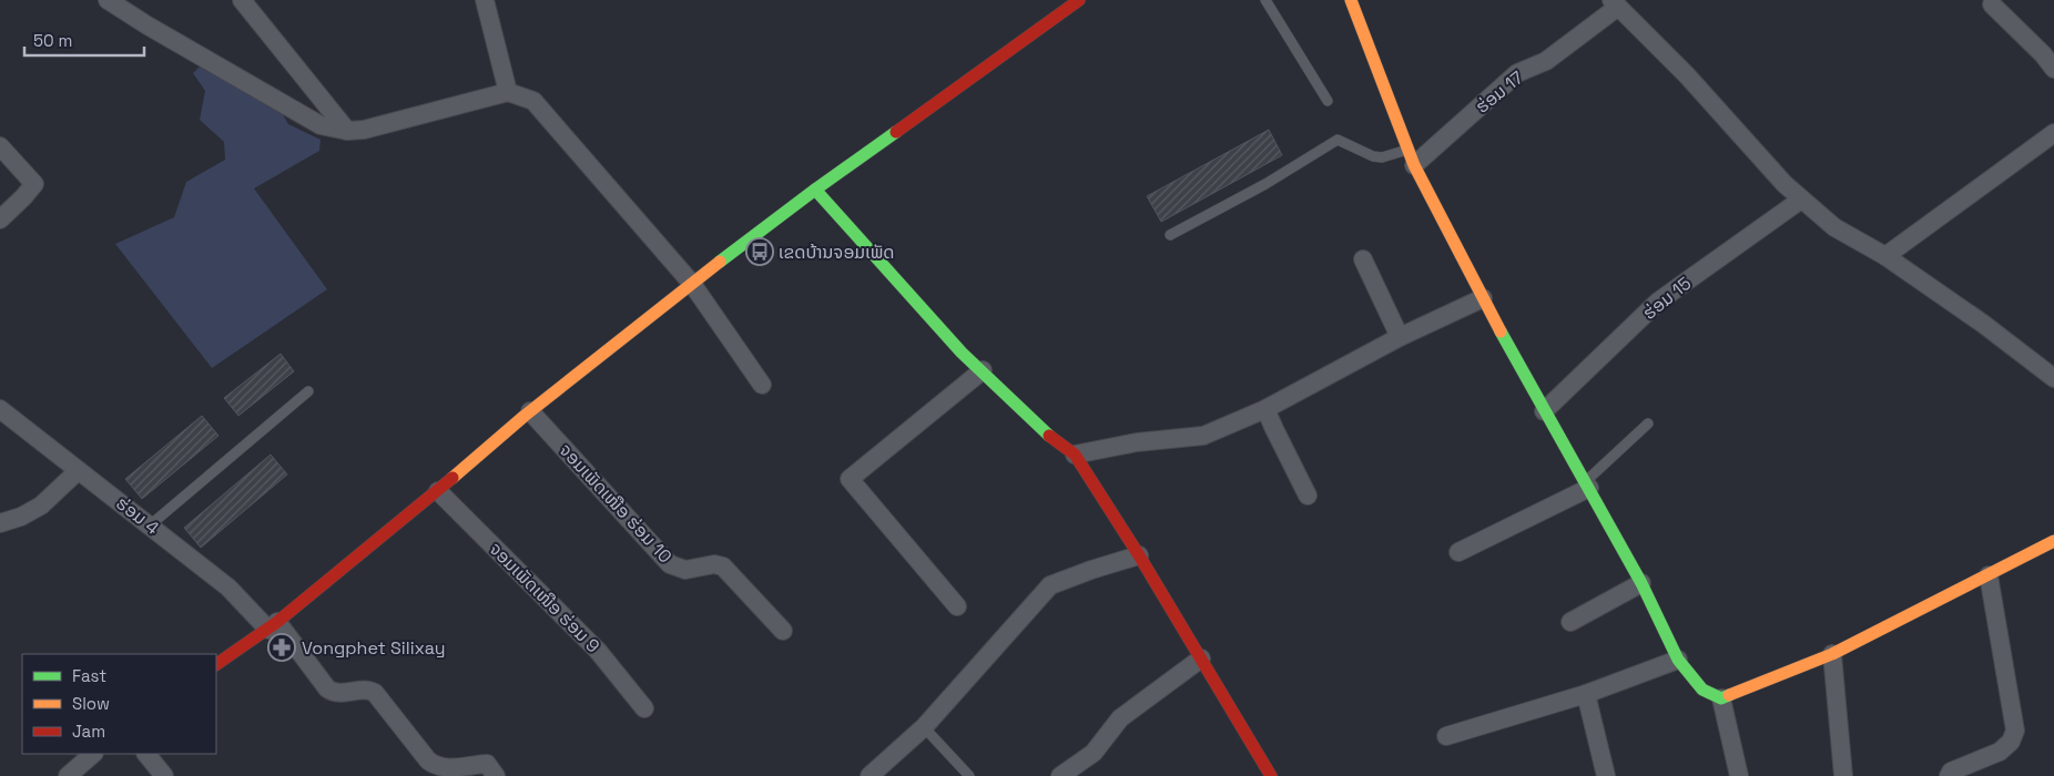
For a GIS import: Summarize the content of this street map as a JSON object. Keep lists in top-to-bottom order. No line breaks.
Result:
{"streets":{"street":["ຮ່ອມ 17","ຮ່ອມ 15","ຈອມເພັດເໜືອ ຮ່ອມ 10","ຮ່ອມ 4","ຈອມເພັດເໜືອ ຮ່ອມ 9"]},"places":{"bus stop":["ເຂດບ້ານຈອມເພັດ"],"pharmacy":["Vongphet Silixay"]},"legend":["Fast","Slow","Jam"],"scale_bar":"50 m"}
